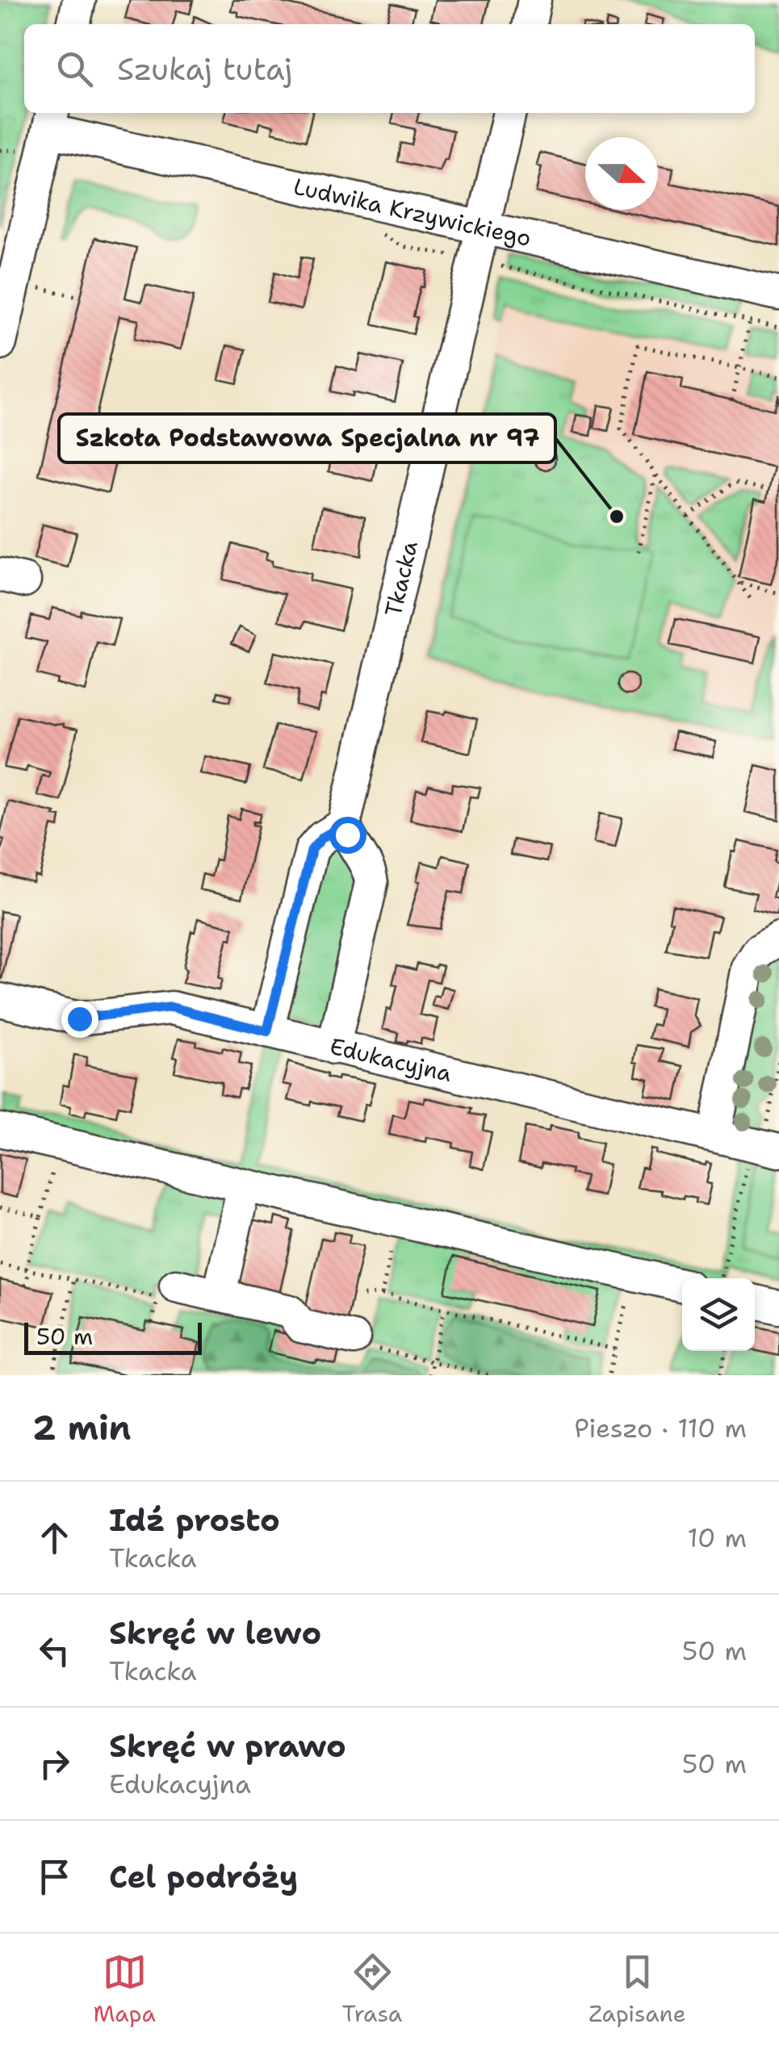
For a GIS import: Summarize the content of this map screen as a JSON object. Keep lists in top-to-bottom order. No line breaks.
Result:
{"streets":{"street":["Ludwika Krzywickiego","Tkacka","Edukacyjna"]},"crossings":[["Ludwika Krzywickiego","Tkacka"]],"places":["Szkoła Podstawowa Specjalna nr 97"],"scale_bar":"50 m","north":"right","page":{"search":"Szukaj tutaj","scale":"50 m","heading":["2 min","Pieszo · 110 m"],"list":[["Idź prosto","Tkacka","10 m"],["Skręć w lewo","Tkacka","50 m"],["Skręć w prawo","Edukacyjna","50 m"],"Cel podróży"],"nav":["Mapa","Trasa","Zapisane"]}}
